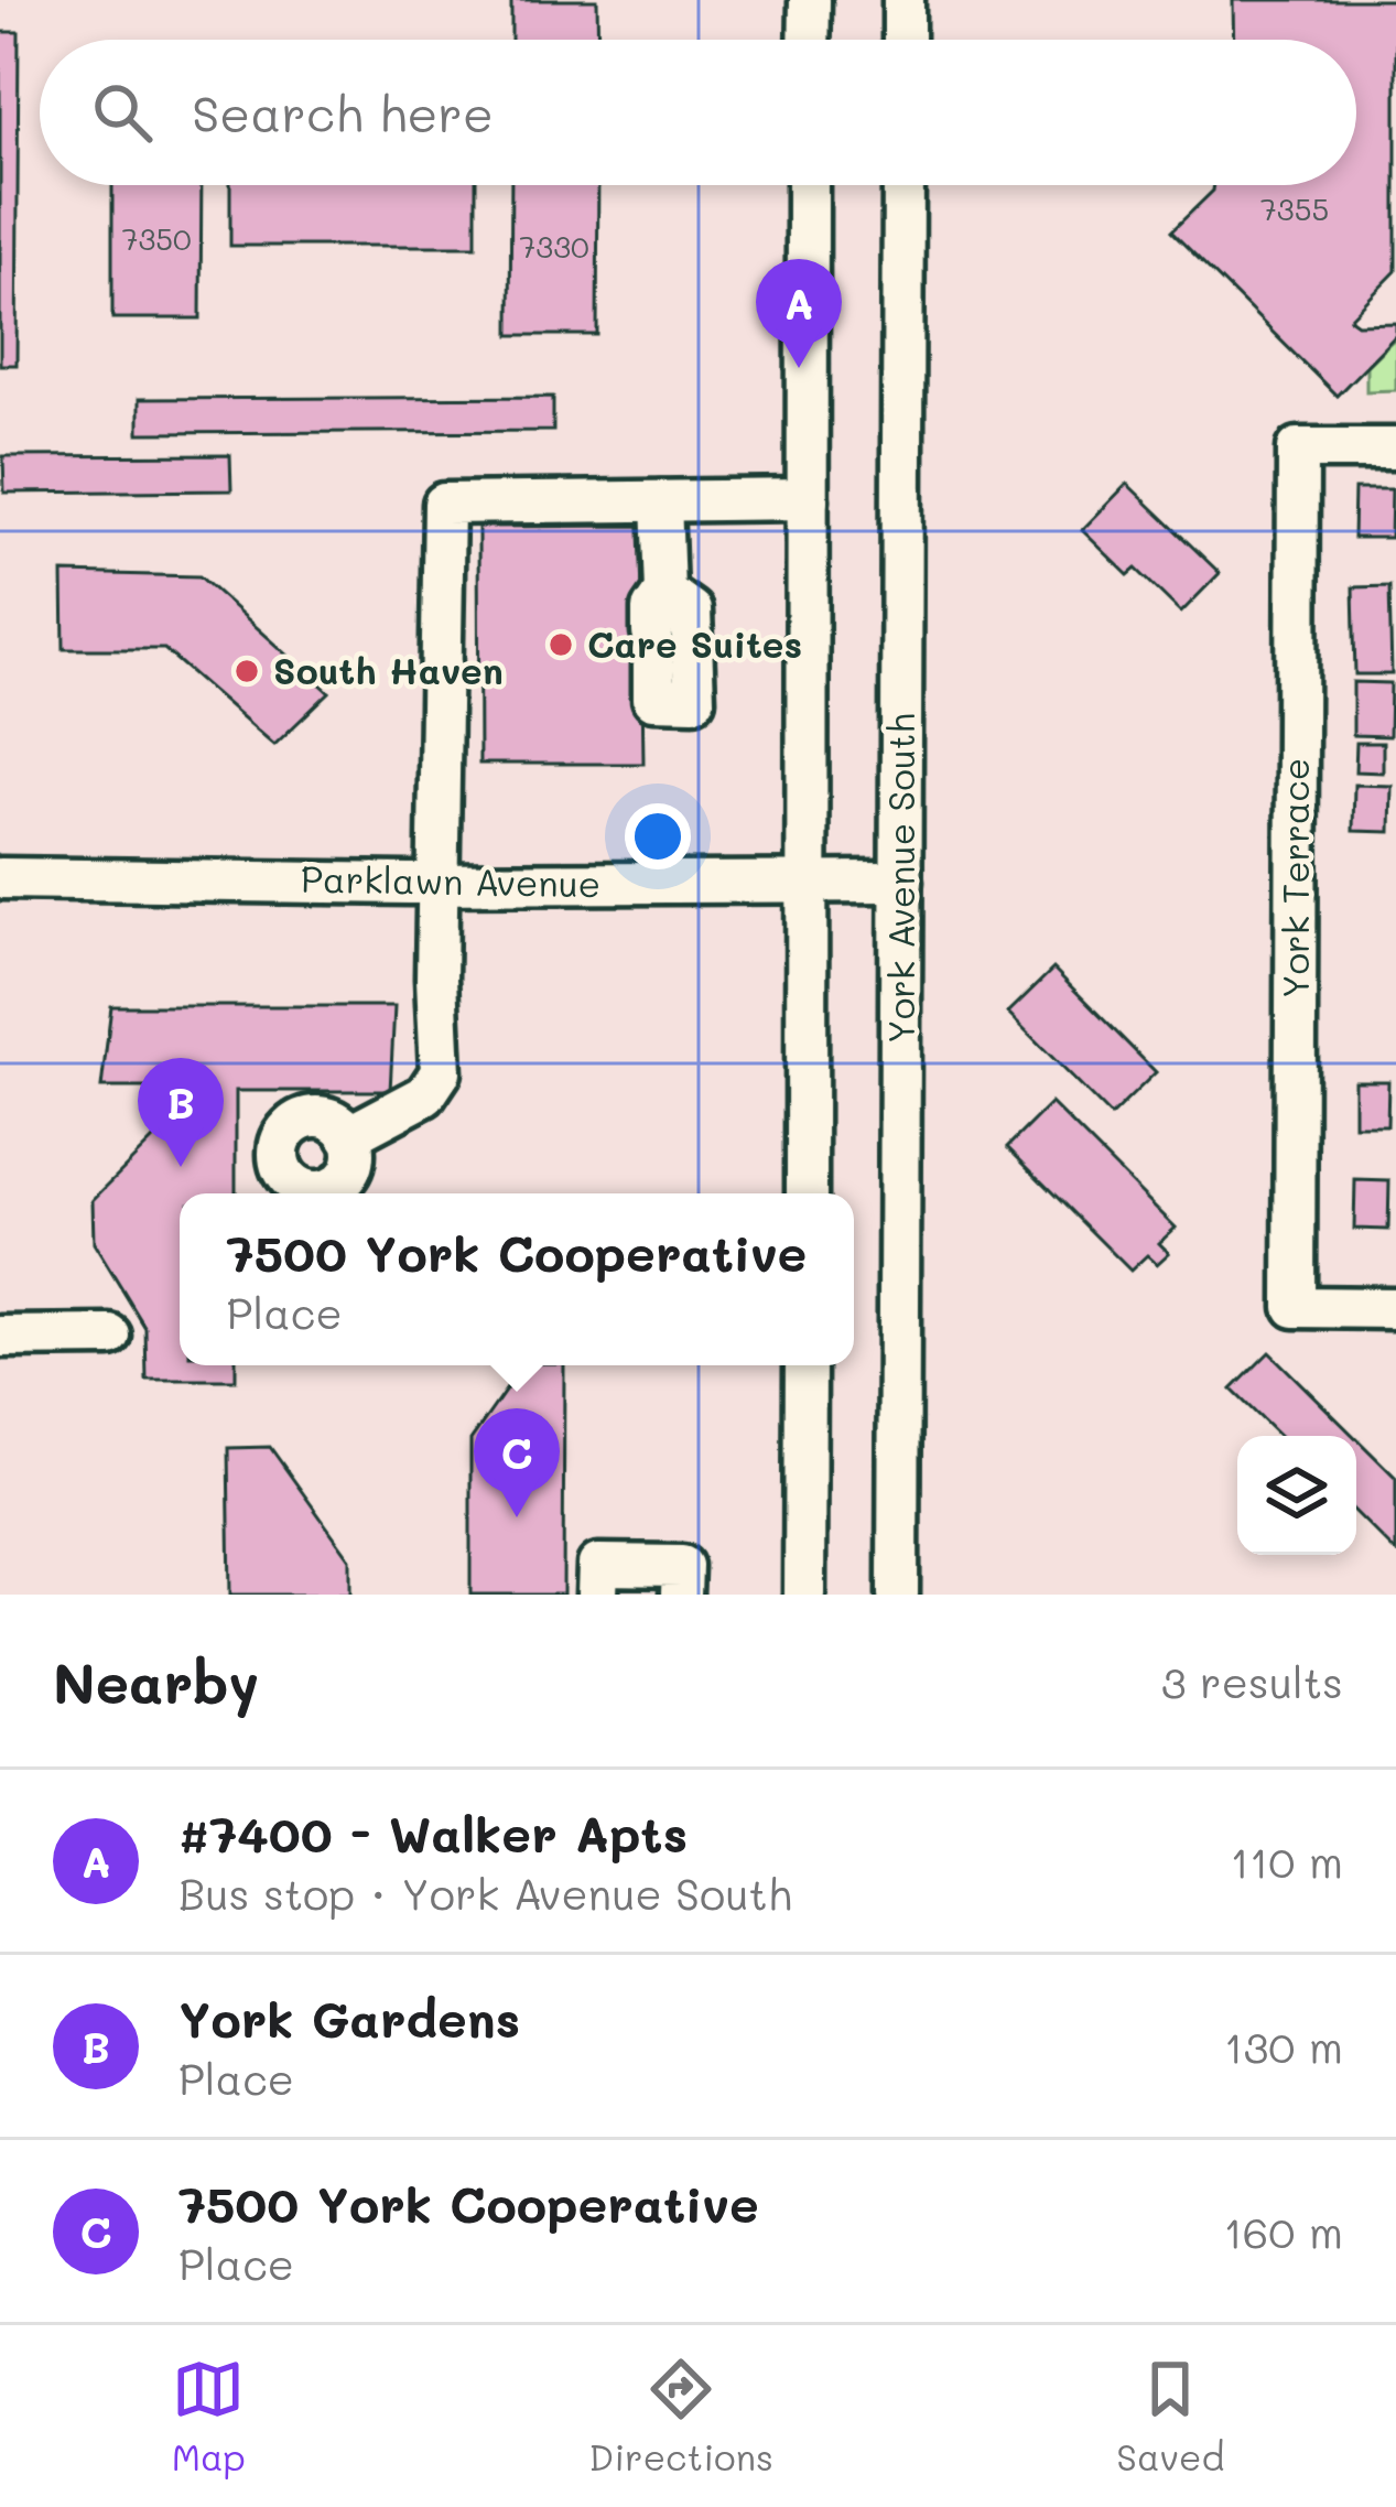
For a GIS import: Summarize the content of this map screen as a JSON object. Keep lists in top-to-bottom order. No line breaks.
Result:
{"streets":{"street":["York Avenue South","York Terrace","Parklawn Avenue"]},"crossings":[["York Avenue South","Parklawn Avenue"]],"places":["Care Suites","South Haven"],"house_numbers":["7355","7350","7330"],"page":{"search":"Search here","pins":["A","B","C"],"popup":["7500 York Cooperative","Place"],"heading":["Nearby","3 results"],"list":[{"mark":"A","name":"#7400 - Walker Apts","note":"Bus stop · York Avenue South","value":"110 m"},{"mark":"B","name":"York Gardens","note":"Place","value":"130 m"},{"mark":"C","name":"7500 York Cooperative","note":"Place","value":"160 m"}],"nav":["Map","Directions","Saved"]}}
